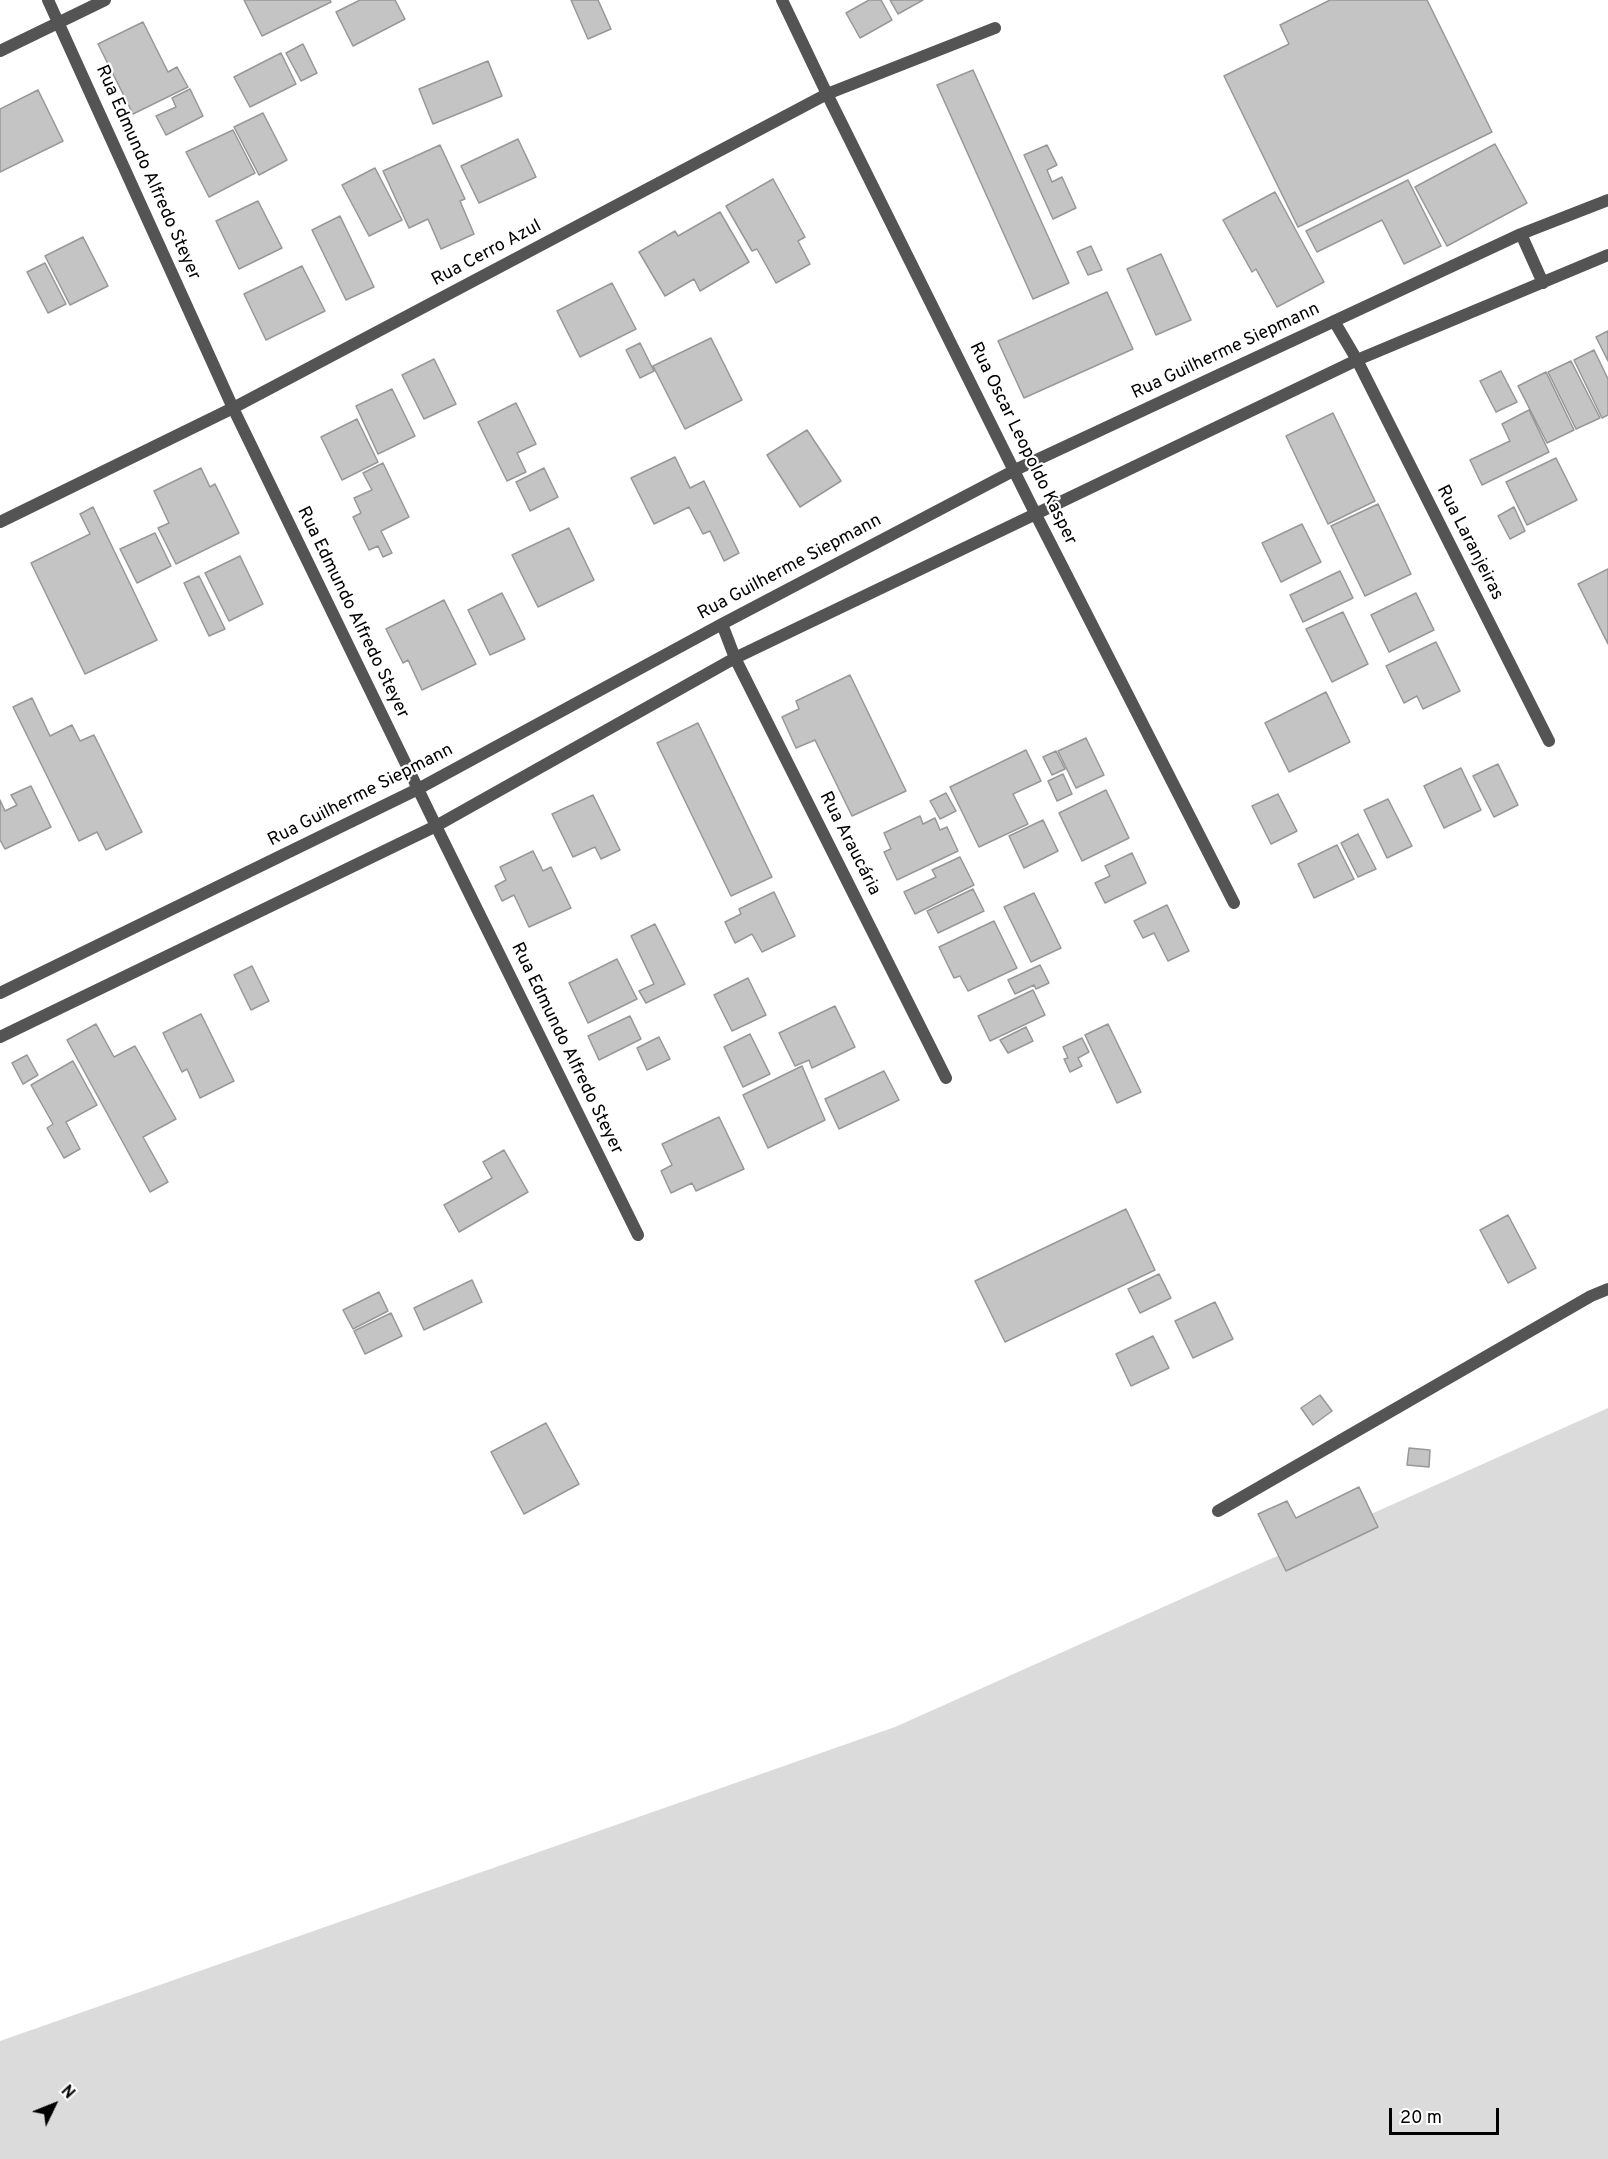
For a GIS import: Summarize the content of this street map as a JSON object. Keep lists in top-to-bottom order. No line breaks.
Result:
{"streets":{"street":["Rua Edmundo Alfredo Steyer","Rua Cerro Azul","Rua Guilherme Siepmann","Rua Oscar Leopoldo Kasper","Rua Laranjeiras","Rua Araucária"]},"crossings":[["Rua Edmundo Alfredo Steyer","Rua Cerro Azul"],["Rua Edmundo Alfredo Steyer","Rua Guilherme Siepmann"],["Rua Cerro Azul","Rua Oscar Leopoldo Kasper"],["Rua Guilherme Siepmann","Rua Oscar Leopoldo Kasper"],["Rua Guilherme Siepmann","Rua Laranjeiras"],["Rua Guilherme Siepmann","Rua Araucária"]],"scale_bar":"20 m","north":"top right"}
